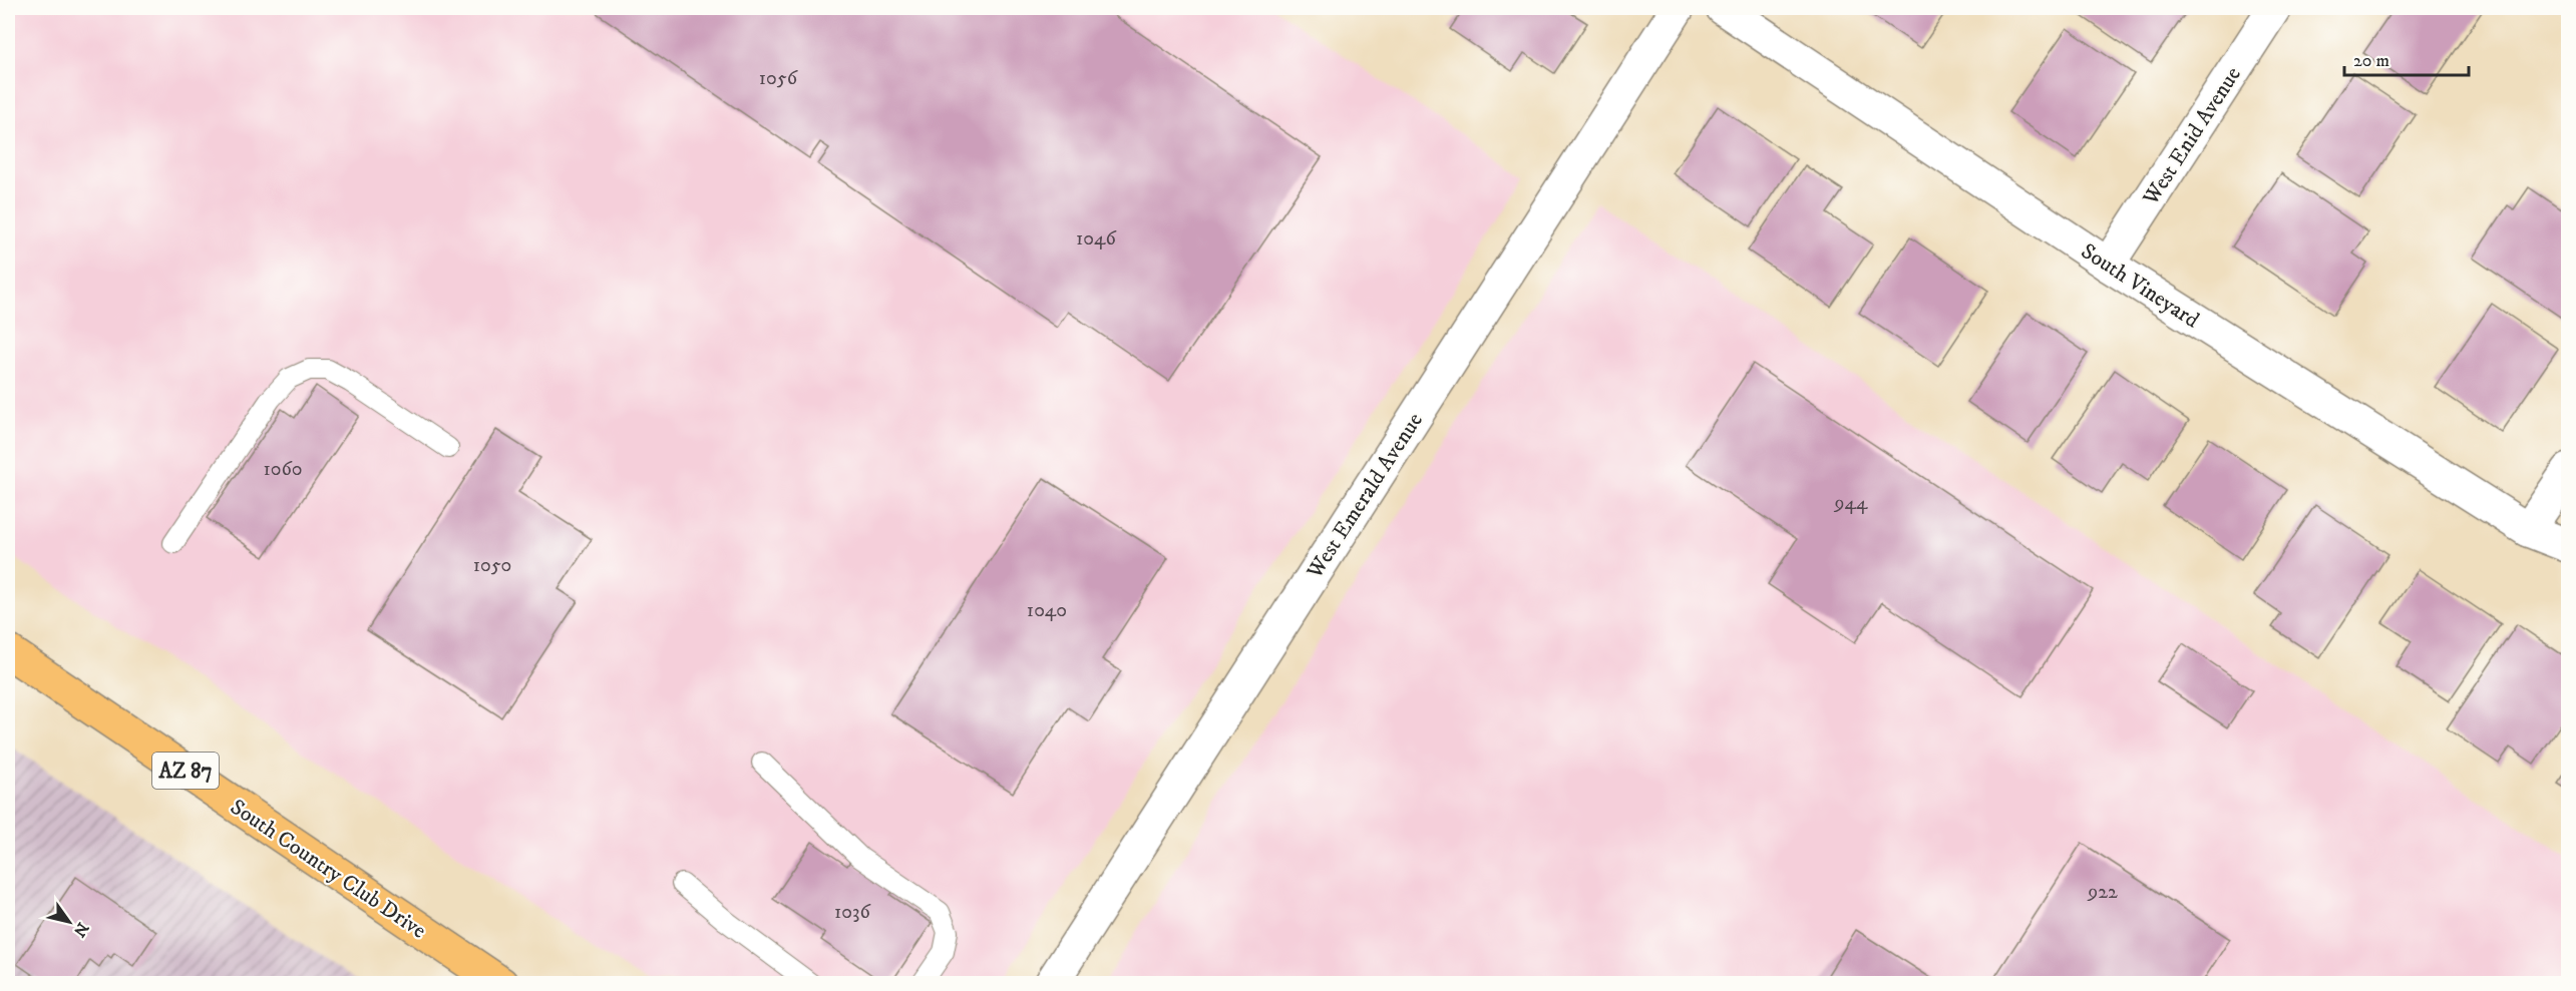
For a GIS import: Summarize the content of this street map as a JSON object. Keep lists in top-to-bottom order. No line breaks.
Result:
{"streets":{"main road":["AZ 87","South Country Club Drive"],"street":["West Enid Avenue","South Vineyard","West Emerald Avenue"]},"crossings":[["West Enid Avenue","South Vineyard"]],"house_numbers":["1056","1046","1060","944","1050","1040","922","1036"],"scale_bar":"20 m","north":"bottom right"}
